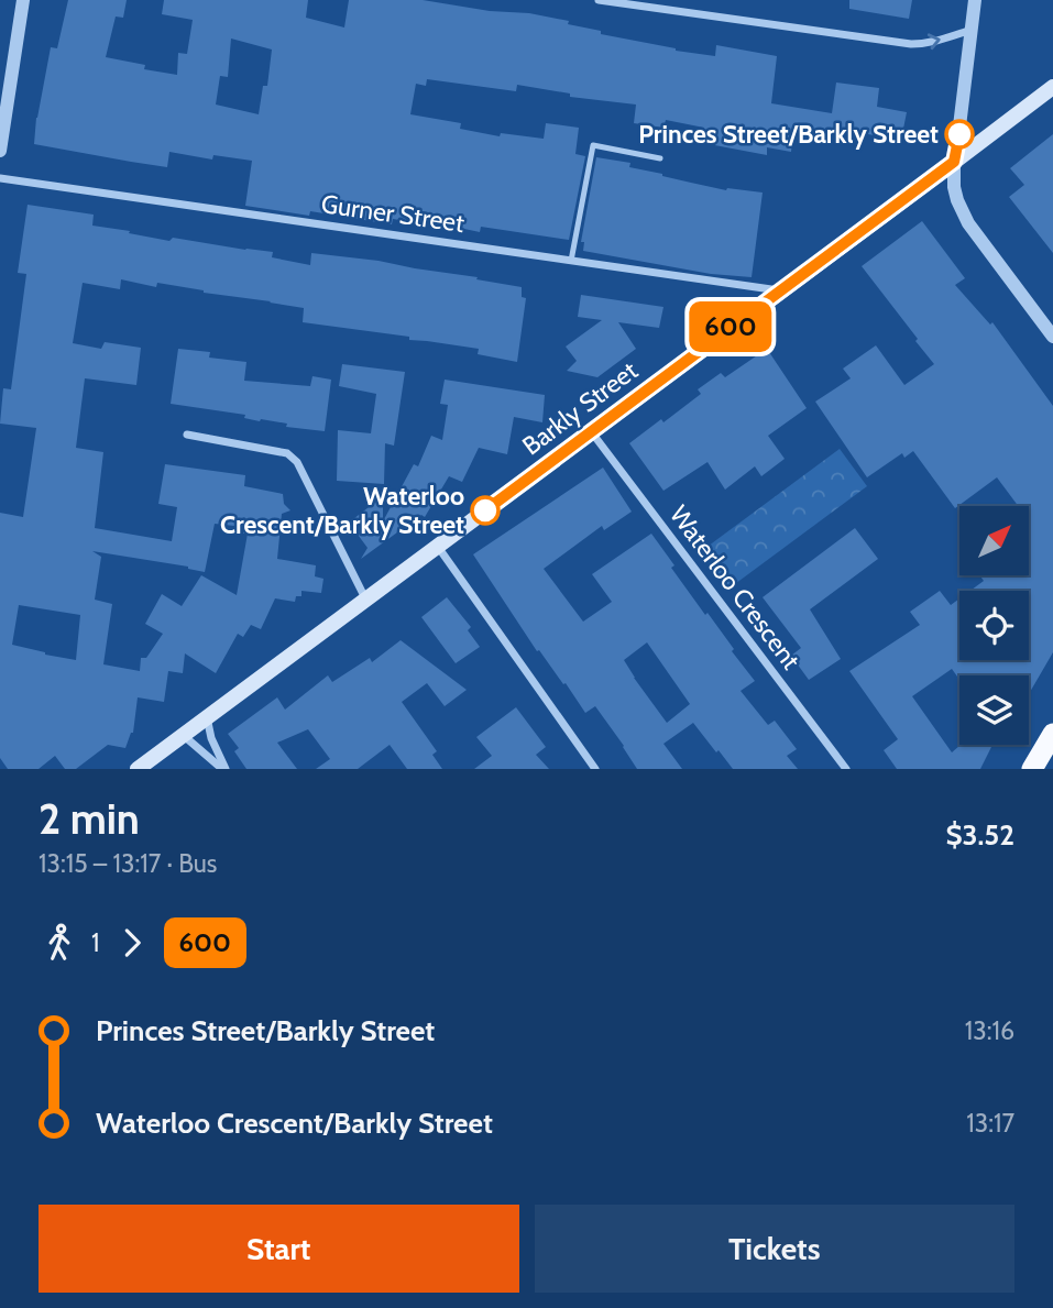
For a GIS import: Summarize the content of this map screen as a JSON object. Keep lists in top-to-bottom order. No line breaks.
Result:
{"streets":{"main road":["Barkly Street"],"street":["Gurner Street","Waterloo Crescent"]},"crossings":[["Gurner Street","Barkly Street"],["Barkly Street","Waterloo Crescent"]],"places":["Princes Street/Barkly Street","Waterloo Crescent/Barkly Street"],"lines":["bus line 600"],"north":"top right","page":{"on_map":"600","heading":["2 min","13:15 – 13:17 · Bus","$3.52"],"legs":["1","600"],"list":[{"name":"Princes Street/Barkly Street","value":"13:16"},{"name":"Waterloo Crescent/Barkly Street","value":"13:17"}],"buttons":["Start","Tickets"]}}
